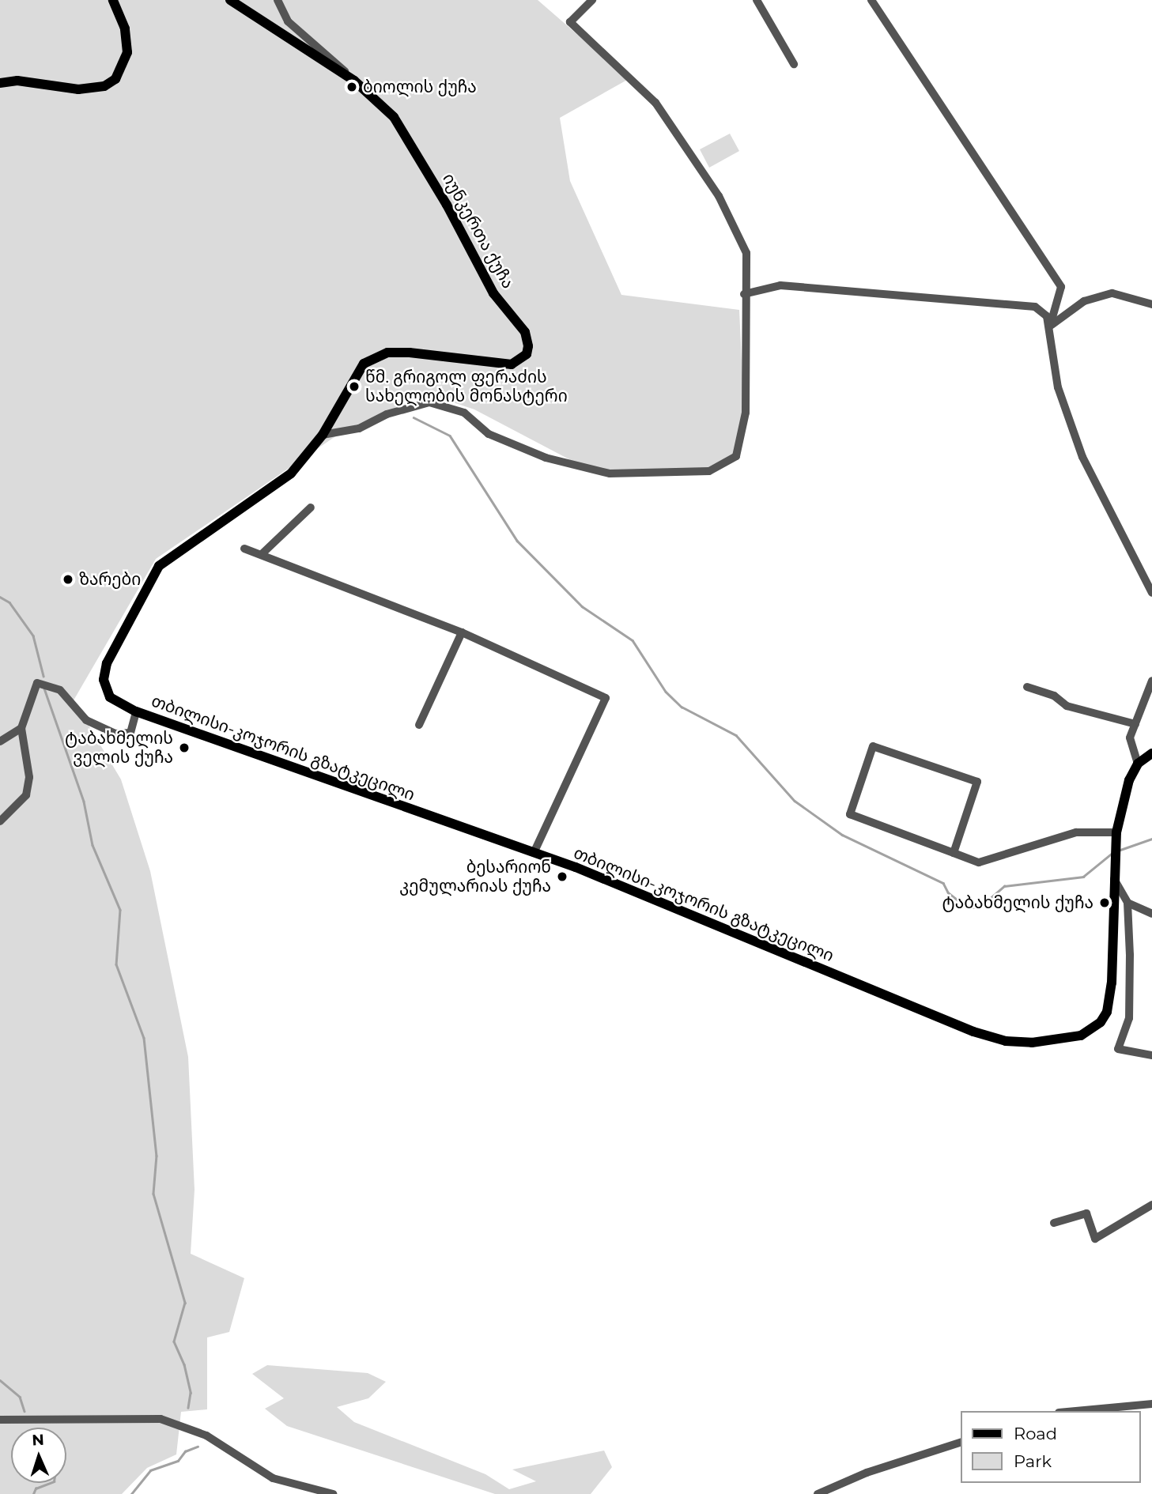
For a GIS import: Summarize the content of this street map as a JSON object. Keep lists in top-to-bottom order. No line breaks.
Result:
{"streets":{"main road":["იუნკერთა ქუჩა","თბილისი-კოჯორის გზატკეცილი"]},"crossings":[["იუნკერთა ქუჩა","თბილისი-კოჯორის გზატკეცილი"]],"places":["ბიოლის ქუჩა","წმ. გრიგოლ ფერაძის სახელობის მონასტერი","ზარები","ტაბახმელის ველის ქუჩა","ბესარიონ კემულარიას ქუჩა","ტაბახმელის ქუჩა"],"legend":["Road","Park"],"north":"top"}
